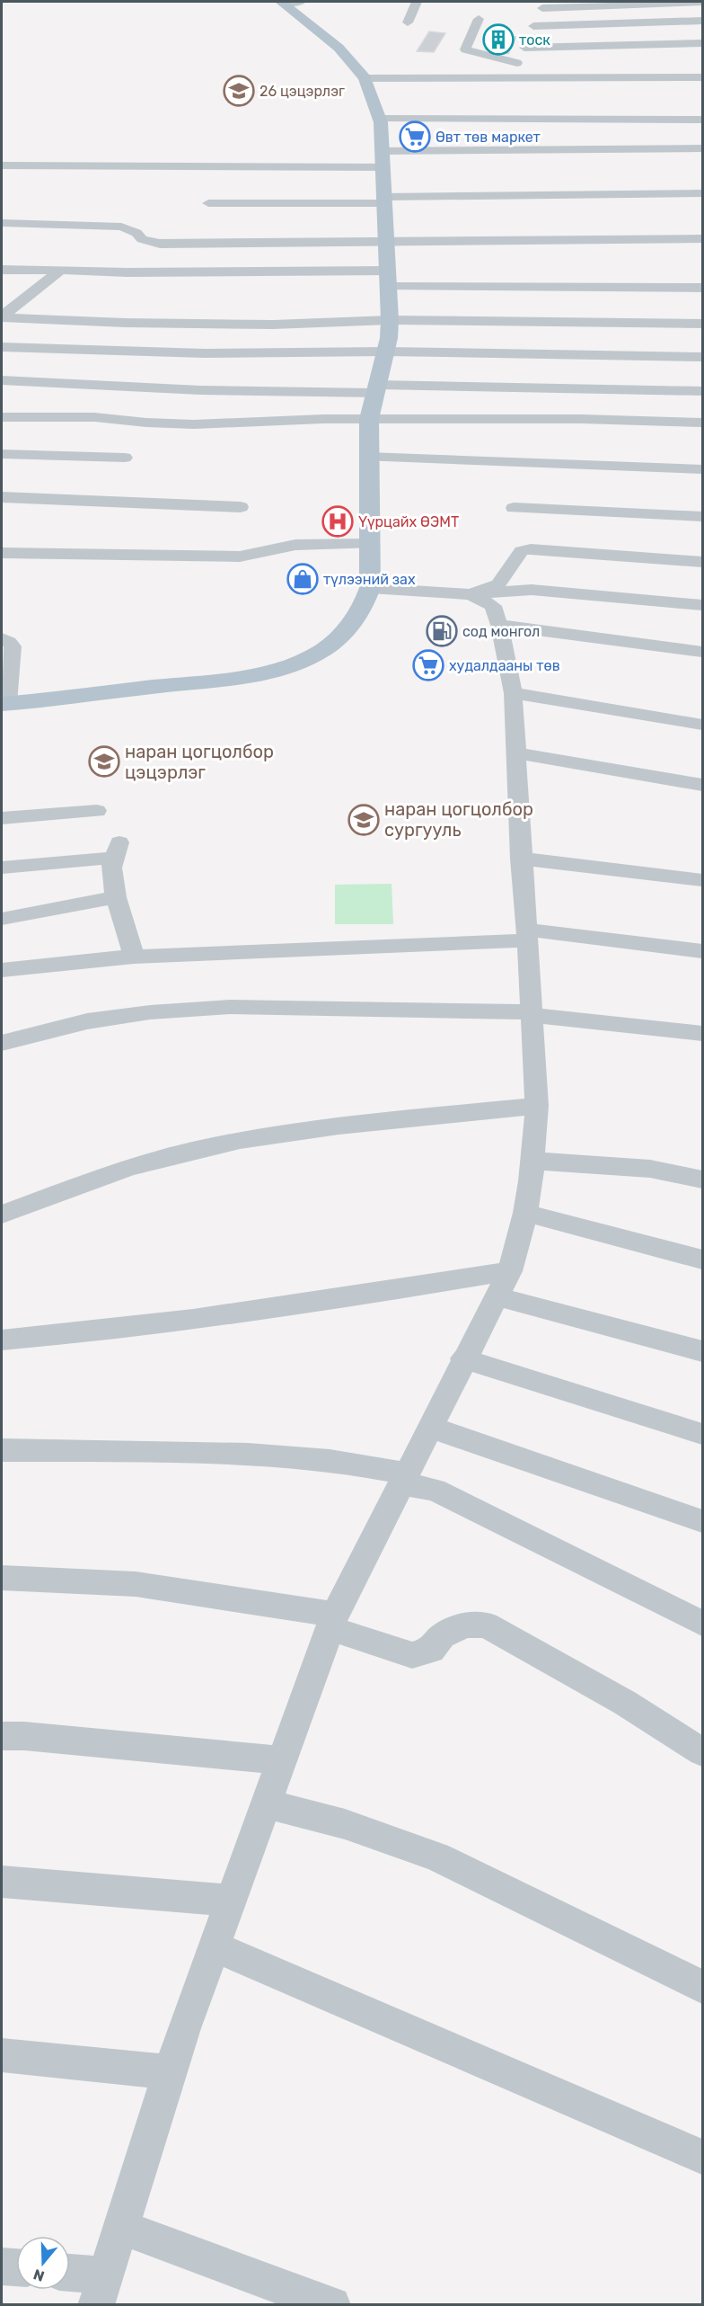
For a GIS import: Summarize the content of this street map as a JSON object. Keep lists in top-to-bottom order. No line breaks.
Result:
{"places":{"building":["тоск"],"school or university":["26 цэцэрлэг","наран цогцолбор цэцэрлэг","наран цогцолбор сургууль"],"supermarket":["Өвт төв маркет","худалдааны төв"],"hospital":["Үүрцайх ӨЭМТ"],"shop":["түлээний зах"],"fuel station":["сод монгол"]},"north":"bottom"}
